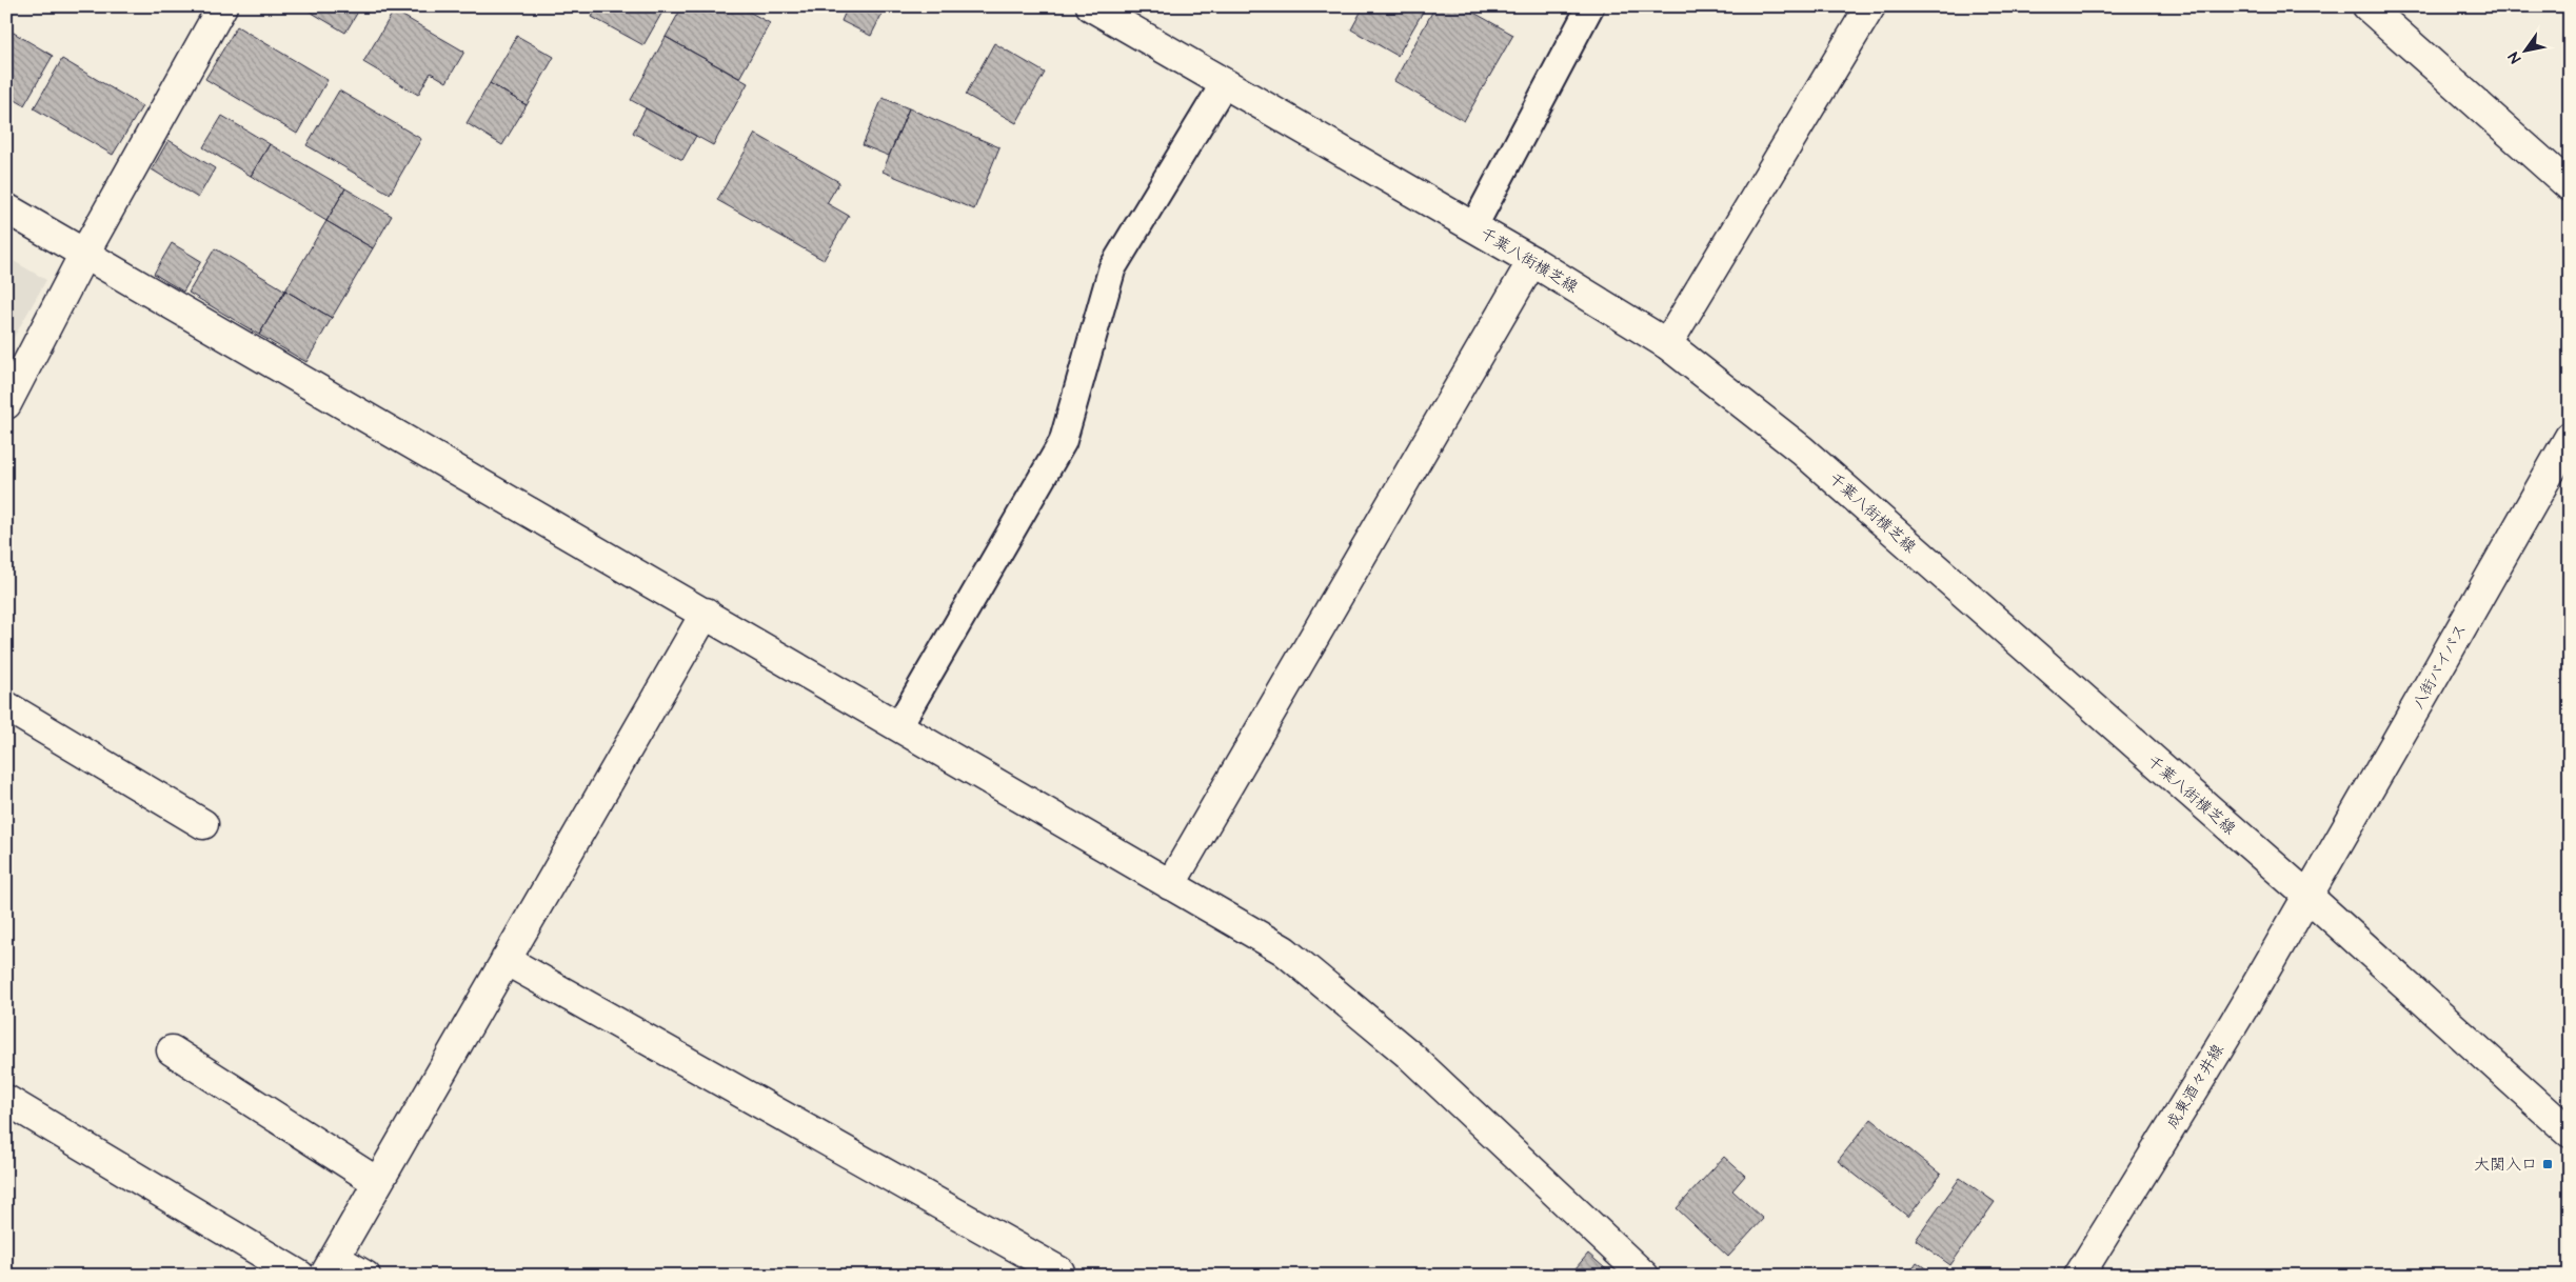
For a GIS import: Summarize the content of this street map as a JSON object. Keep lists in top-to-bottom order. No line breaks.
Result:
{"streets":{"street":["千葉八街横芝線","八街バイパス","成東酒々井線"]},"crossings":[["千葉八街横芝線","八街バイパス"],["千葉八街横芝線","成東酒々井線"],["八街バイパス","成東酒々井線"]],"places":{"transit":["大関入口"]},"north":"bottom left"}
